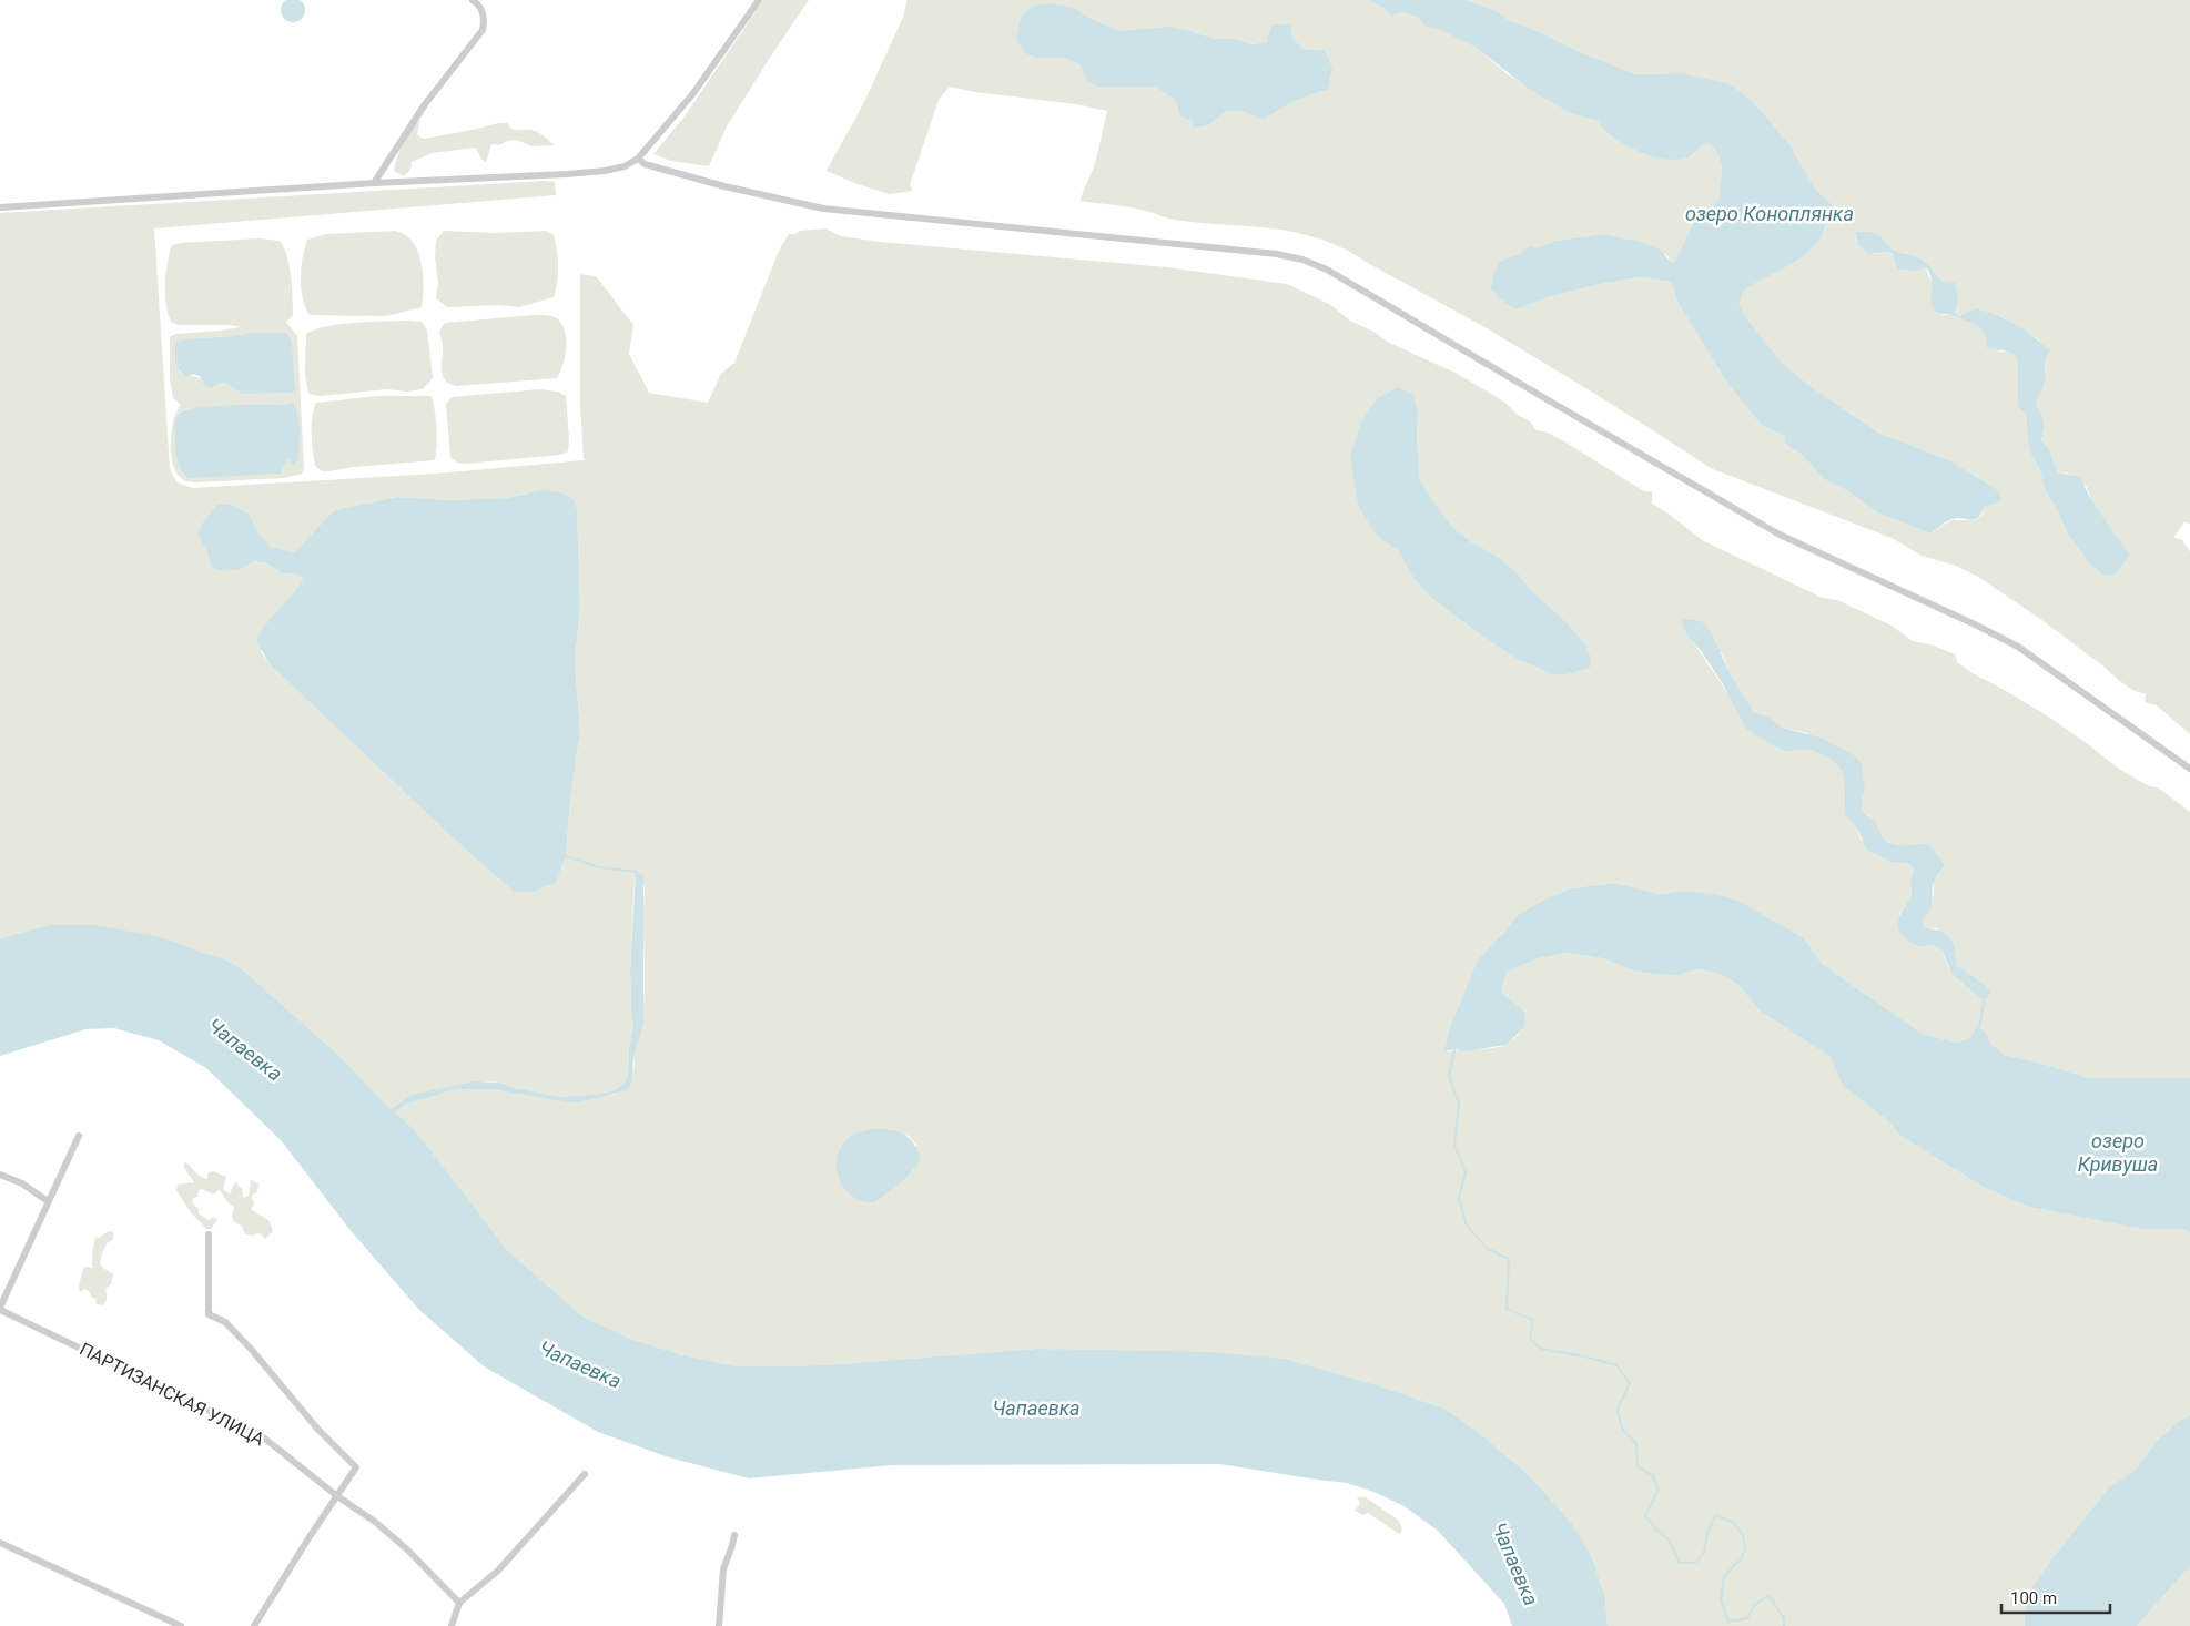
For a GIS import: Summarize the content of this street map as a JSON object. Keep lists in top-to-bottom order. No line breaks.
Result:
{"streets":{"street":["ПАРТИЗАНСКАЯ УЛИЦА"]},"water":["озеро Коноплянка","Чапаевка","озеро Кривуша"],"scale_bar":"100 m"}
